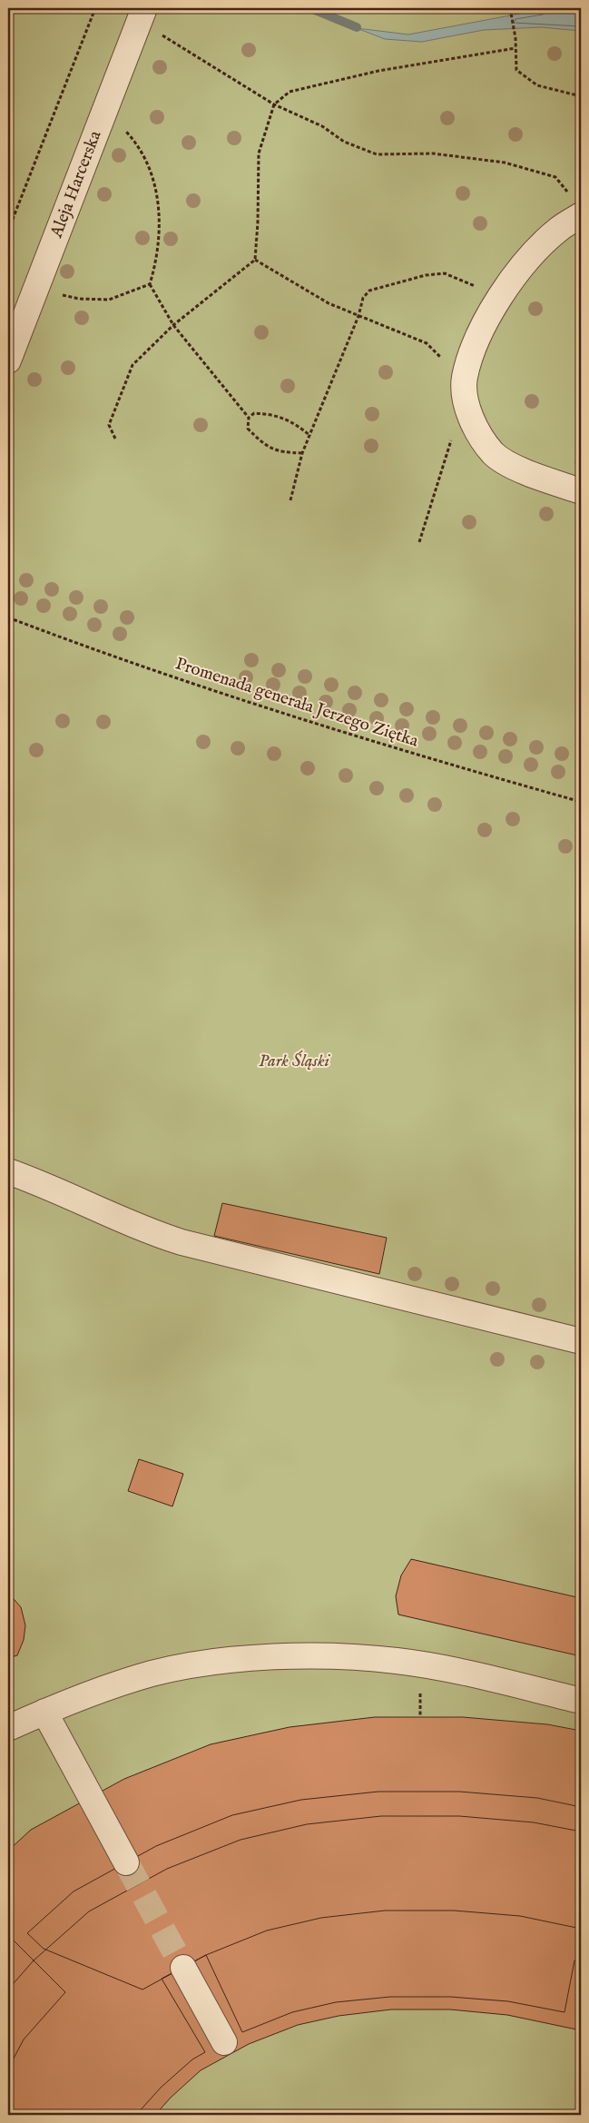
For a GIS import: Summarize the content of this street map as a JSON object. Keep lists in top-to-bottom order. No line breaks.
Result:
{"streets":{"street":["Aleja Harcerska"],"path":["Promenada generała Jerzego Ziętka"]},"parks":["Park Śląski"]}
